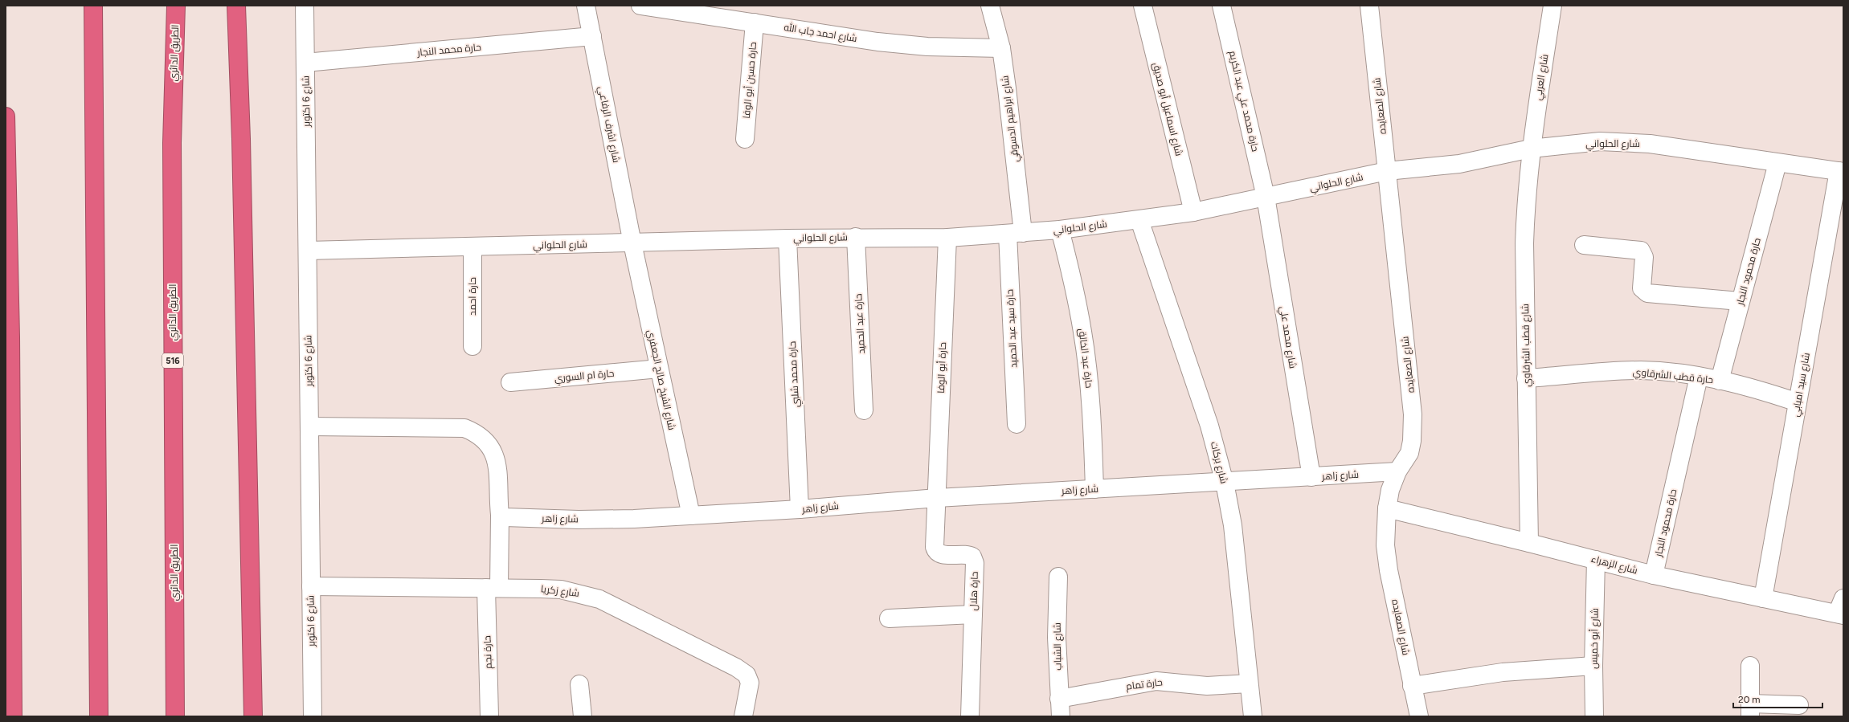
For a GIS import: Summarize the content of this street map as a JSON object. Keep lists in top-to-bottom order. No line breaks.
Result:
{"streets":{"highway":["الطريق الدائري","516"],"street":["شارع احمد جاب الله","حارة محمد النجار","شارع العربي","حارة حسين أبو الوفا","شارع 6 اكتوبر","حارة محمد علي عبد الكريم","شارع الصعايده","شارع اسماعيل أبو صديق","شارع ابراهيم الدسوقي","شارع اشرف الرفاعي","شارع الحلواني","حارة محمود النجار","حارة احمد","حارة عبد الحميد","حارة سيد عبد الحميد","شارع محمد علي","شارع قطب الشرقاوي","حارة عبد الخالق","حارة أبو الوفا","حارة محمد شلبي","حارة ام السوري","حارة قطب الشرقاوي","شارع الشيخ صالح الجعفري","شارع سيد امبابي","شارع بركات","شارع زاهر","شارع الزهراء","شارع زكريا","حارة هلال","شارع أبو خميس","شارع الشباب","حارة نجم","حارة تمام"]},"crossings":[["شارع احمد جاب الله","حارة حسين أبو الوفا"],["شارع احمد جاب الله","شارع ابراهيم الدسوقي"],["حارة محمد النجار","شارع 6 اكتوبر"],["حارة محمد النجار","شارع اشرف الرفاعي"],["شارع العربي","شارع الحلواني"],["شارع العربي","شارع قطب الشرقاوي"],["شارع 6 اكتوبر","شارع الحلواني"],["شارع 6 اكتوبر","شارع زكريا"],["حارة محمد علي عبد الكريم","شارع الحلواني"],["حارة محمد علي عبد الكريم","شارع محمد علي"],["شارع الصعايده","شارع الحلواني"],["شارع الصعايده","شارع زاهر"],["شارع الصعايده","شارع الزهراء"],["شارع اسماعيل أبو صديق","شارع الحلواني"],["شارع ابراهيم الدسوقي","شارع الحلواني"],["شارع ابراهيم الدسوقي","حارة سيد عبد الحميد"],["شارع اشرف الرفاعي","شارع الحلواني"],["شارع اشرف الرفاعي","شارع الشيخ صالح الجعفري"],["شارع الحلواني","حارة محمود النجار"],["شارع الحلواني","حارة احمد"],["شارع الحلواني","حارة عبد الحميد"],["شارع الحلواني","حارة سيد عبد الحميد"],["شارع الحلواني","شارع محمد علي"],["شارع الحلواني","شارع قطب الشرقاوي"],["شارع الحلواني","حارة عبد الخالق"],["شارع الحلواني","حارة أبو الوفا"],["شارع الحلواني","حارة محمد شلبي"],["شارع الحلواني","شارع الشيخ صالح الجعفري"],["شارع الحلواني","شارع سيد امبابي"],["شارع الحلواني","شارع بركات"],["حارة محمود النجار","حارة قطب الشرقاوي"],["حارة محمود النجار","شارع الزهراء"],["شارع محمد علي","شارع زاهر"],["شارع قطب الشرقاوي","حارة قطب الشرقاوي"],["شارع قطب الشرقاوي","شارع الزهراء"],["حارة عبد الخالق","شارع زاهر"],["حارة أبو الوفا","شارع زاهر"],["حارة أبو الوفا","حارة هلال"],["حارة محمد شلبي","شارع زاهر"],["حارة ام السوري","شارع الشيخ صالح الجعفري"],["حارة قطب الشرقاوي","شارع سيد امبابي"],["شارع الشيخ صالح الجعفري","شارع زاهر"],["شارع سيد امبابي","شارع الزهراء"],["شارع بركات","شارع زاهر"],["شارع بركات","حارة تمام"],["شارع زاهر","حارة هلال"],["شارع زاهر","حارة نجم"],["شارع الزهراء","شارع أبو خميس"],["شارع زكريا","حارة نجم"],["شارع الشباب","حارة تمام"]],"scale_bar":"20 m"}
